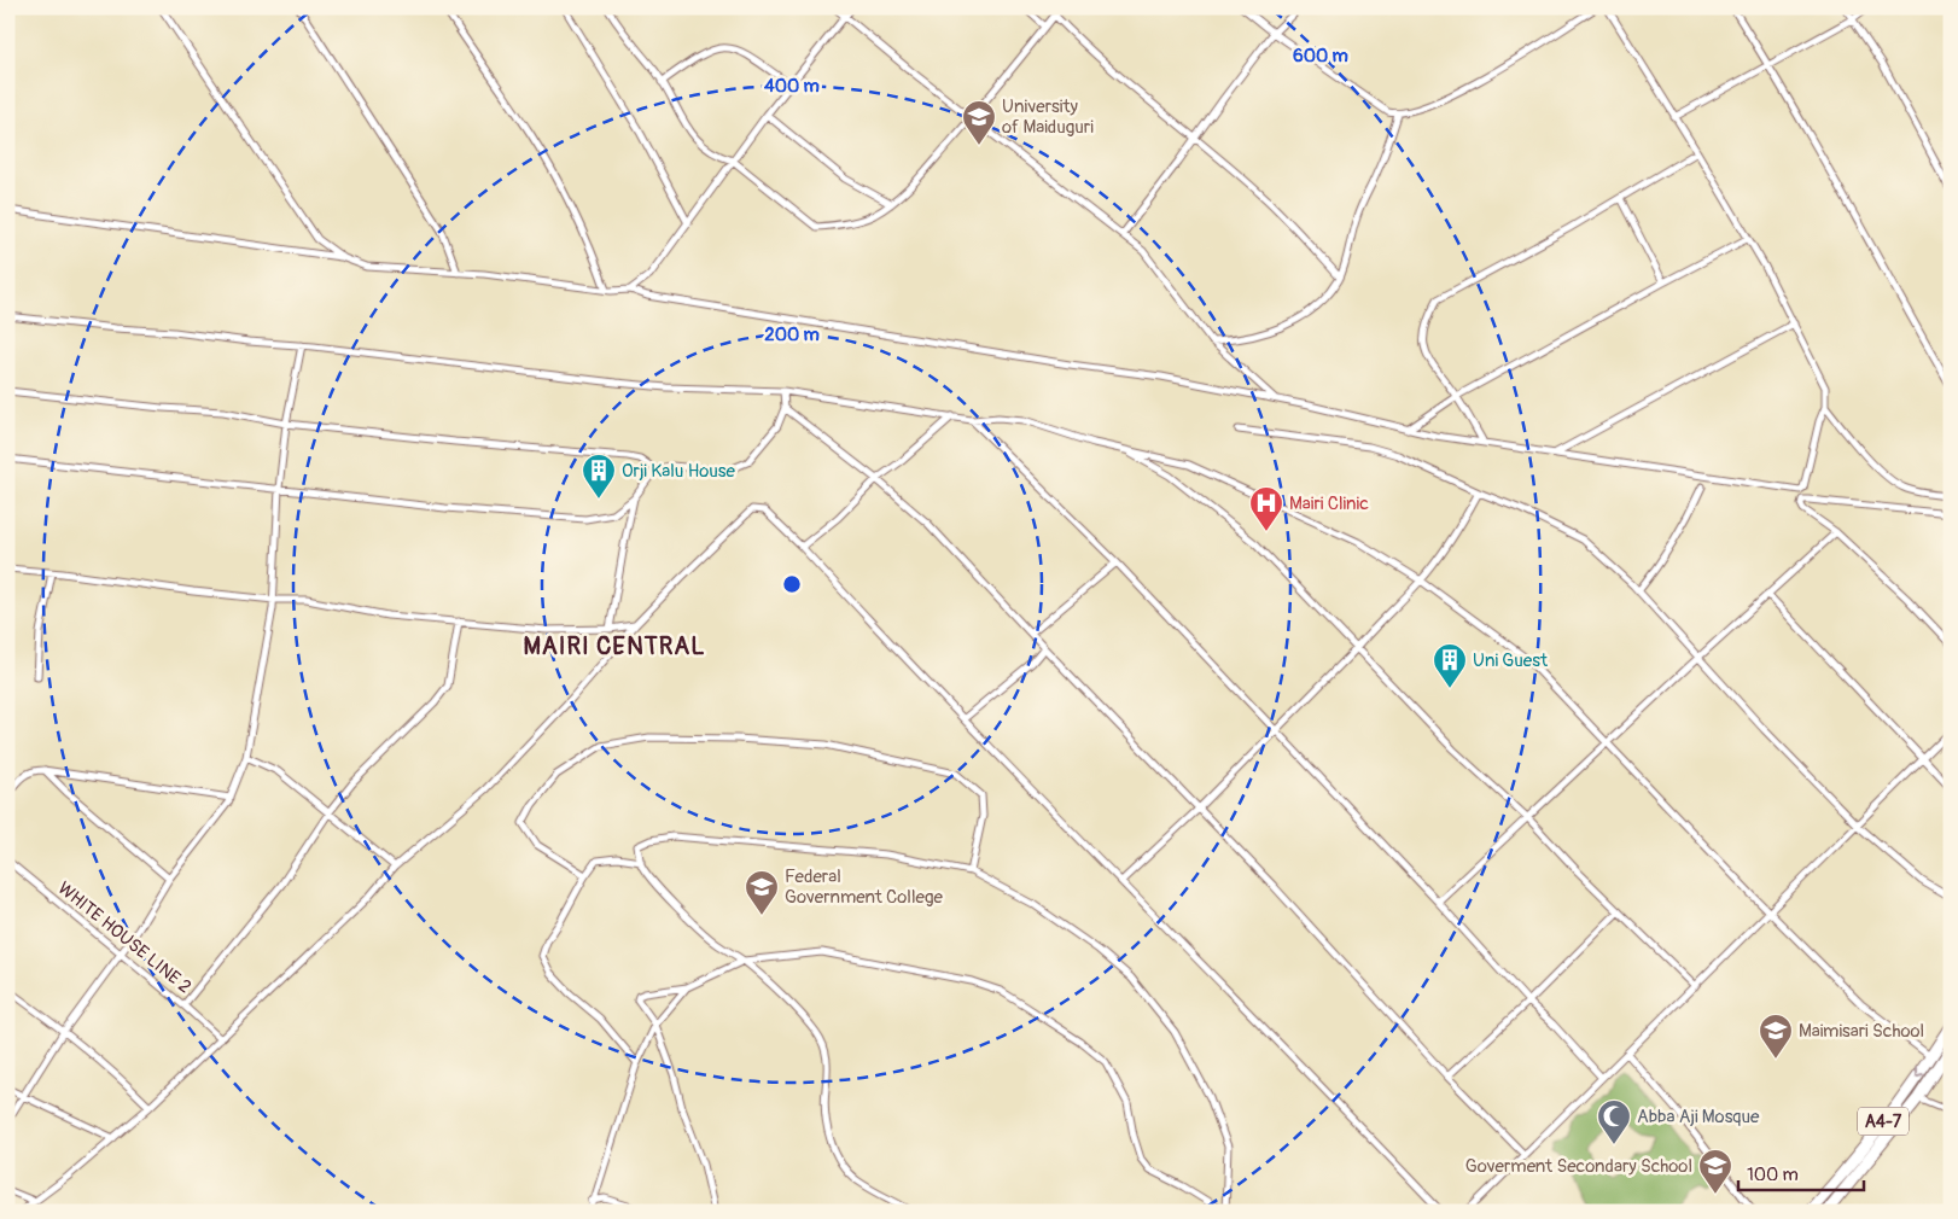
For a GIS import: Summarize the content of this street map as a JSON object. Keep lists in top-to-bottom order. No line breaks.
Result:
{"streets":{"highway":["A4-7"],"street":["WHITE HOUSE LINE 2"]},"districts":["MAIRI CENTRAL"],"places":{"school or university":["University of Maiduguri","Federal Government College","Maimisari School","Goverment Secondary School"],"building":["Orji Kalu House","Uni Guest"],"hospital":["Mairi Clinic"],"mosque":["Abba Aji Mosque"]},"scale_bar":"100 m","rings":["600 m","400 m","200 m"]}
